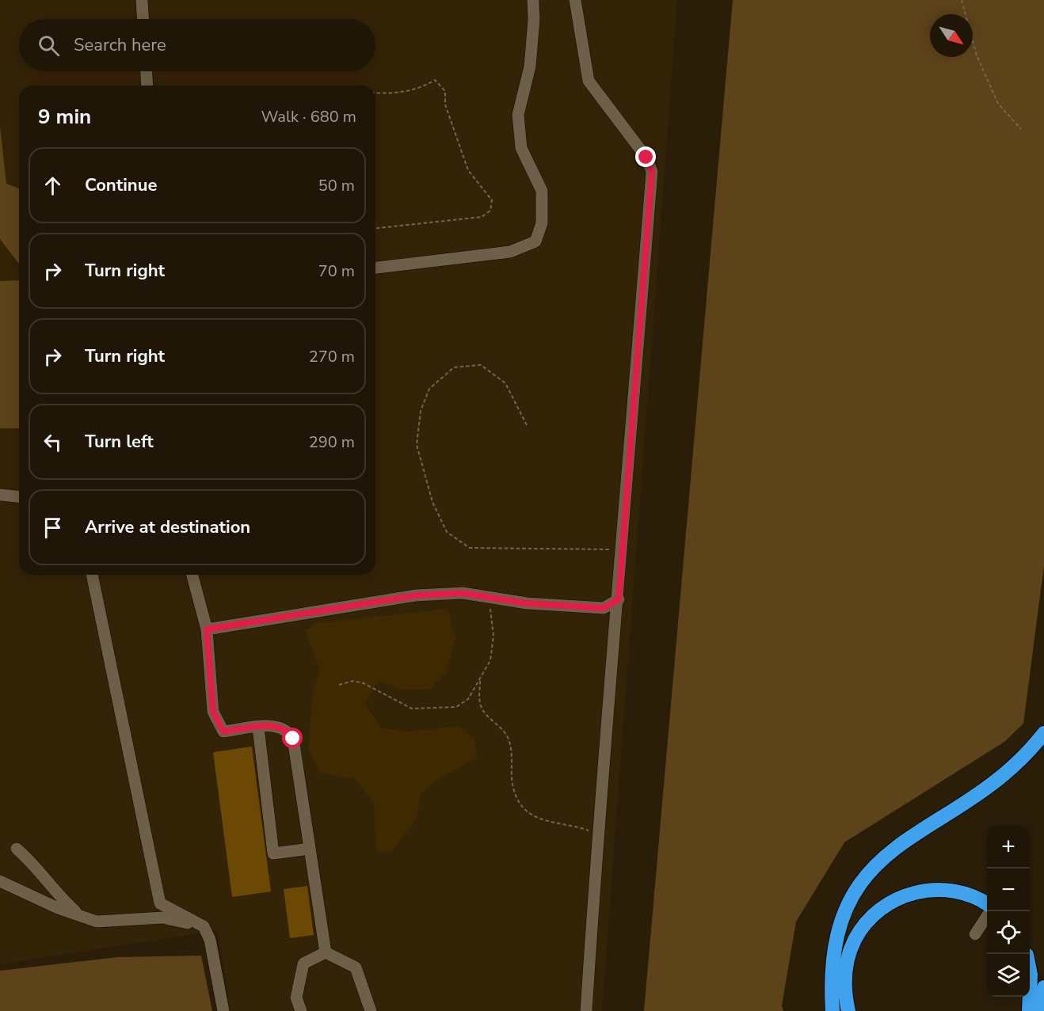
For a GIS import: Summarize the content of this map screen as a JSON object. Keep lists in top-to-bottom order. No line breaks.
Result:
{"north":"bottom right","page":{"search":"Search here","heading":["9 min","Walk · 680 m"],"list":[["Continue","50 m"],["Turn right","70 m"],["Turn right","270 m"],["Turn left","290 m"],"Arrive at destination"],"map_buttons":["+","−"]}}
